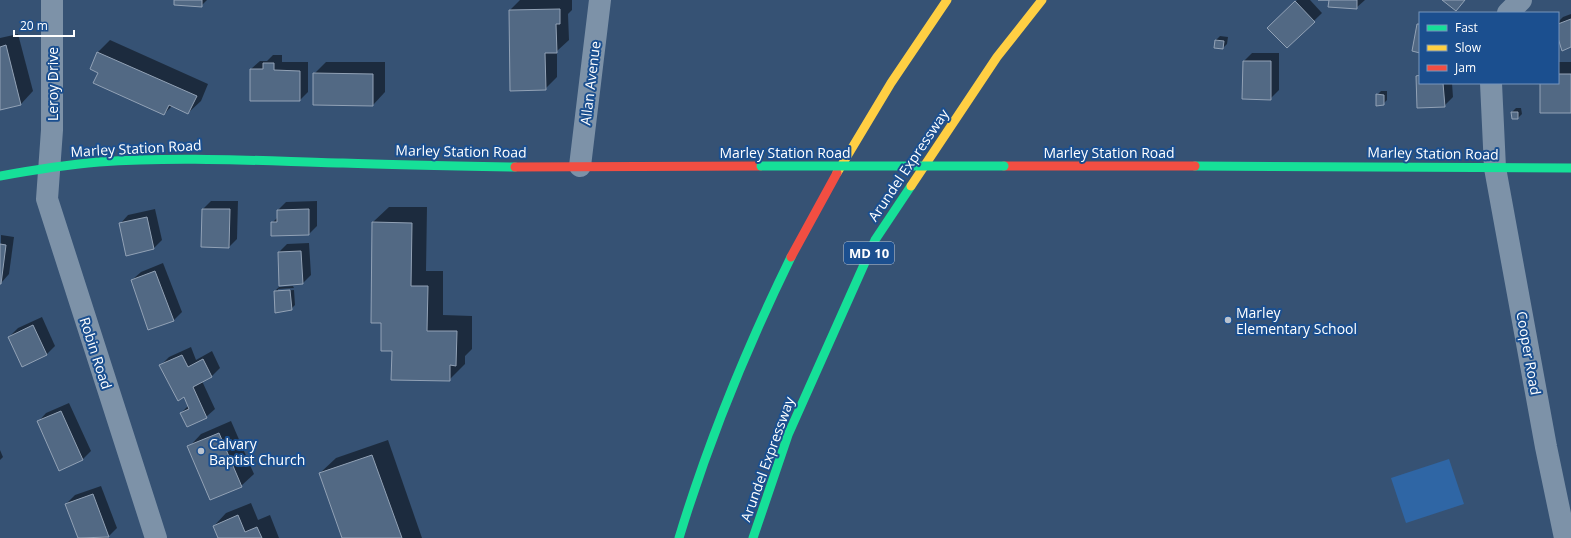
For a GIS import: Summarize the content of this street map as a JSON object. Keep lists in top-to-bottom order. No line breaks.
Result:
{"streets":{"main road":["Marley Station Road","Arundel Expressway","MD 10"],"street":["Allan Avenue","Leroy Drive","Robin Road","Cooper Road"]},"crossings":[["Allan Avenue","Marley Station Road"],["Leroy Drive","Marley Station Road"],["Leroy Drive","Robin Road"],["Marley Station Road","Robin Road"],["Marley Station Road","Cooper Road"]],"places":["Marley Elementary School","Calvary Baptist Church"],"legend":["Fast","Slow","Jam"],"scale_bar":"20 m"}
